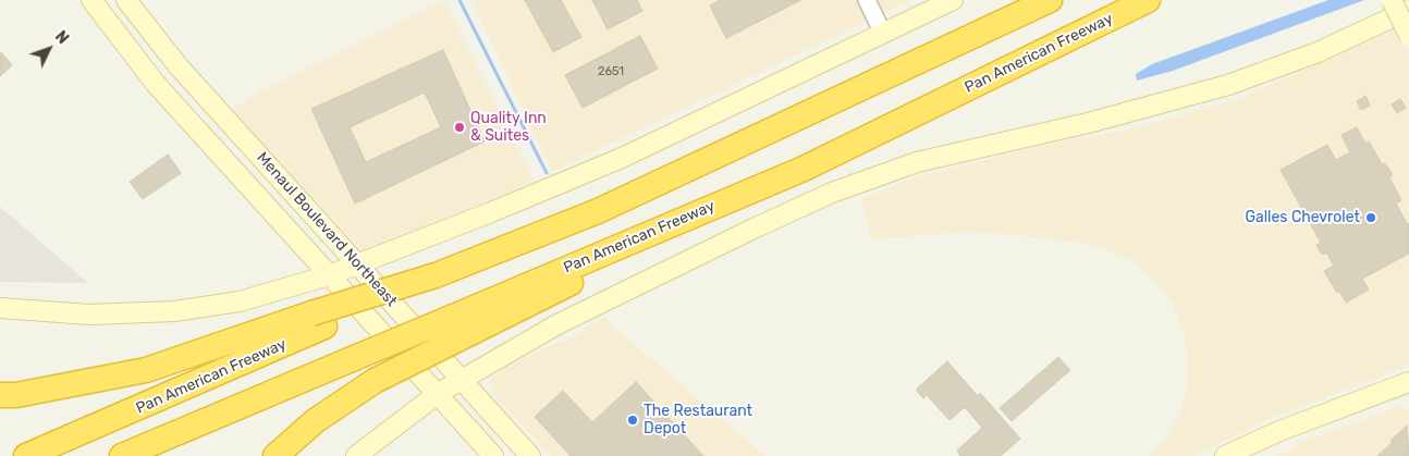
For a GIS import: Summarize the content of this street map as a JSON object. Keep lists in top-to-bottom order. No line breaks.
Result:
{"streets":{"highway":["Pan American Freeway"],"main road":["Menaul Boulevard Northeast"]},"places":["Quality Inn & Suites","Galles Chevrolet","The Restaurant Depot"],"house_numbers":["2651"],"north":"top right"}
